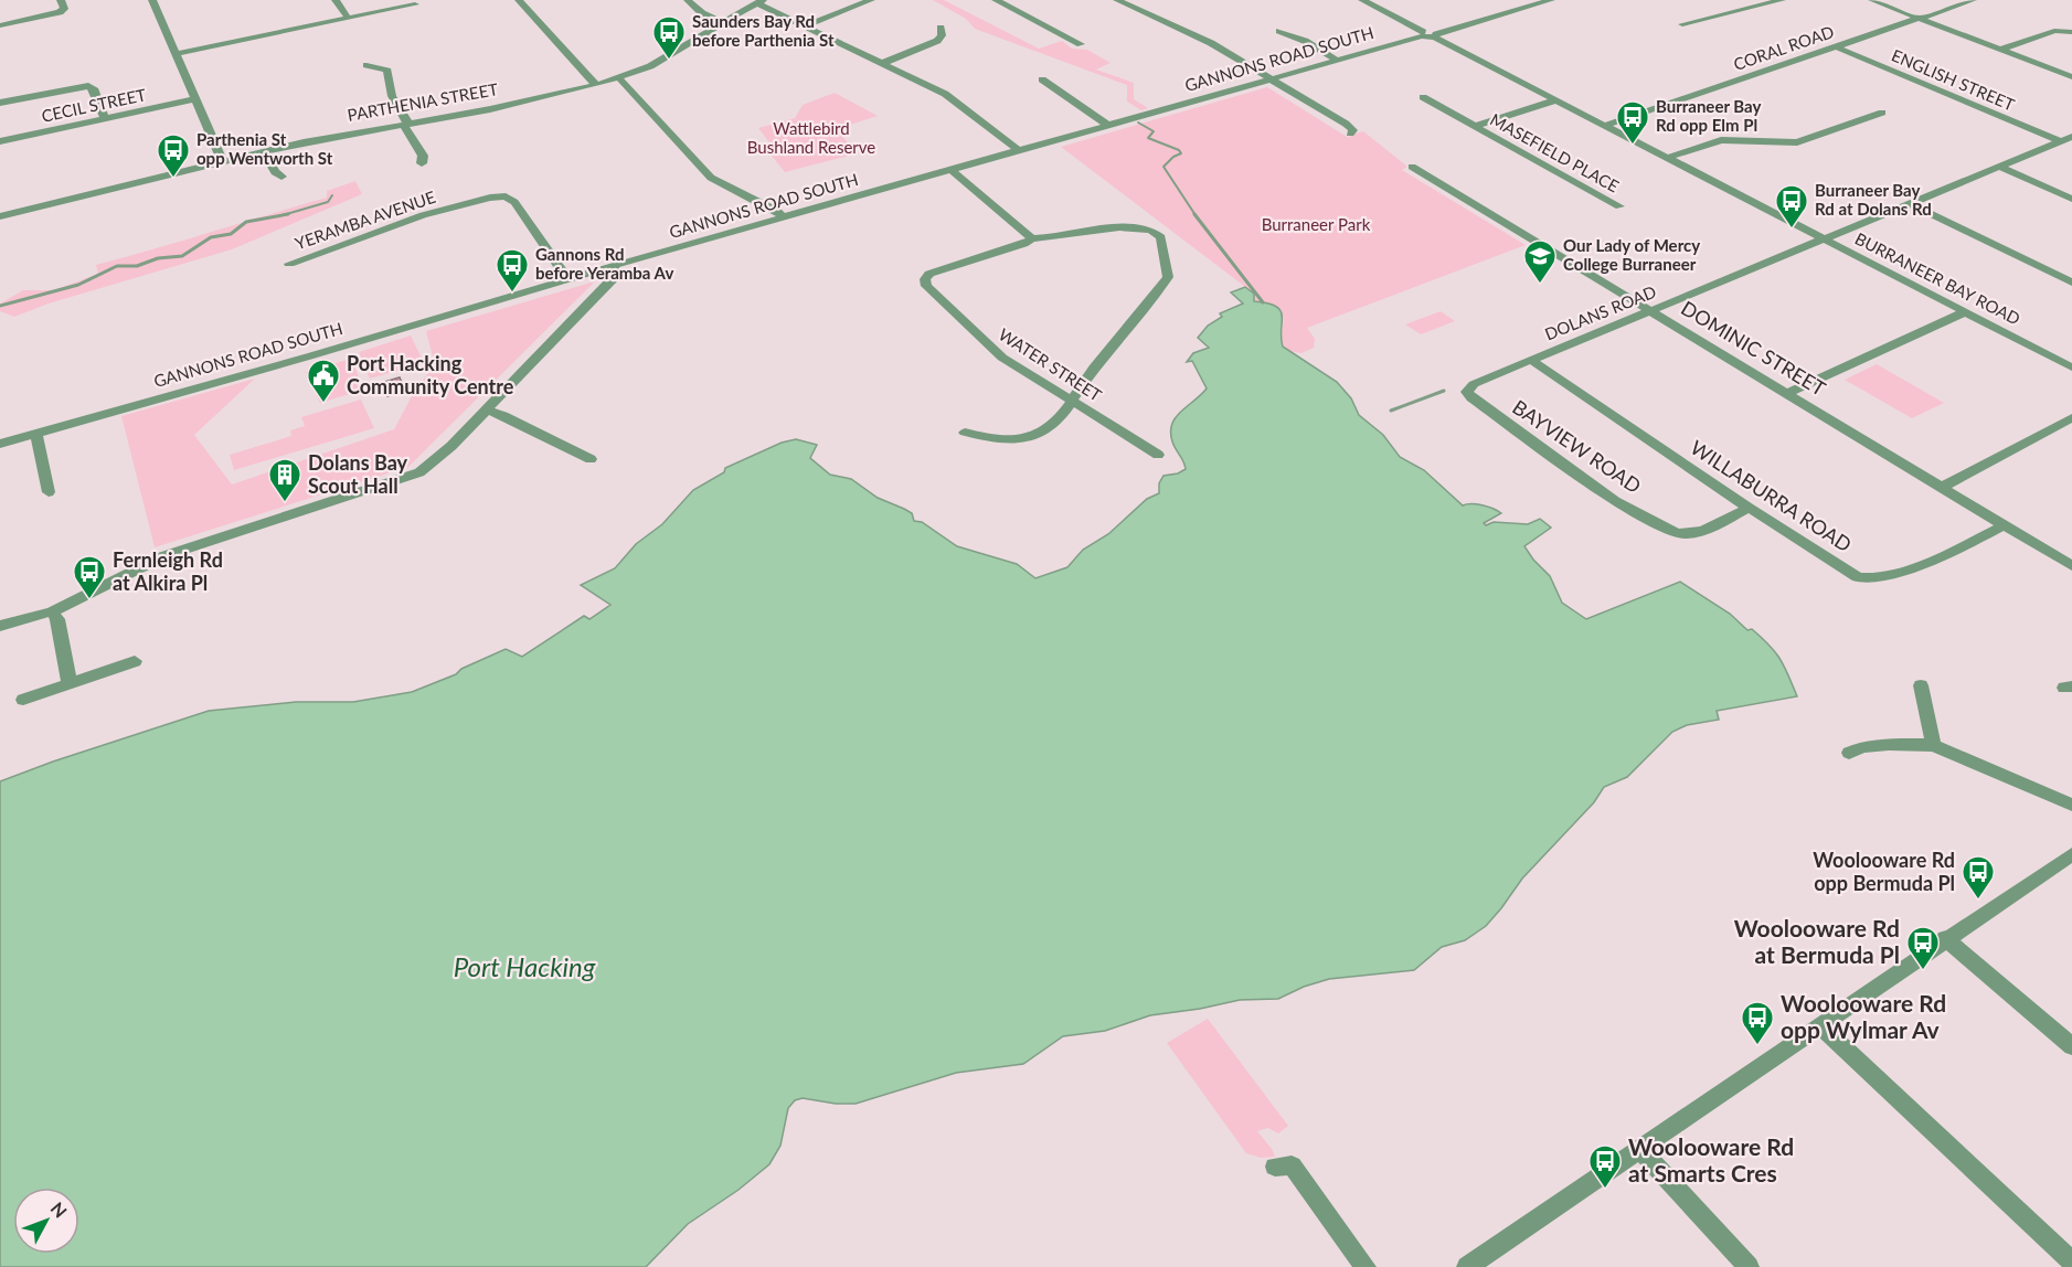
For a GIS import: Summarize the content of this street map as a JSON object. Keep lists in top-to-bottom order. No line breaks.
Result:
{"streets":{"street":["CORAL ROAD","GANNONS ROAD SOUTH","ENGLISH STREET","PARTHENIA STREET","CECIL STREET","MASEFIELD PLACE","YERAMBA AVENUE","BURRANEER BAY ROAD","DOLANS ROAD","DOMINIC STREET","WATER STREET","BAYVIEW ROAD","WILLABURRA ROAD"]},"crossings":[["CORAL ROAD","ENGLISH STREET"],["CORAL ROAD","BURRANEER BAY ROAD"],["GANNONS ROAD SOUTH","YERAMBA AVENUE"],["ENGLISH STREET","DOLANS ROAD"],["MASEFIELD PLACE","BURRANEER BAY ROAD"],["BURRANEER BAY ROAD","DOLANS ROAD"],["DOLANS ROAD","DOMINIC STREET"],["DOLANS ROAD","BAYVIEW ROAD"],["DOLANS ROAD","WILLABURRA ROAD"],["DOMINIC STREET","WILLABURRA ROAD"],["BAYVIEW ROAD","WILLABURRA ROAD"]],"water":["Port Hacking"],"parks":["Wattlebird Bushland Reserve","Burraneer Park"],"places":{"bus stop":["Saunders Bay Rd before Parthenia St","Burraneer Bay Rd opp Elm Pl","Parthenia St opp Wentworth St","Burraneer Bay Rd at Dolans Rd","Gannons Rd before Yeramba Av","Fernleigh Rd at Alkira Pl","Woolooware Rd opp Bermuda Pl","Woolooware Rd at Bermuda Pl","Woolooware Rd opp Wylmar Av","Woolooware Rd at Smarts Cres"],"school or university":["Our Lady of Mercy College Burraneer"],"public building":["Port Hacking Community Centre"],"building":["Dolans Bay Scout Hall"]},"north":"top right"}
